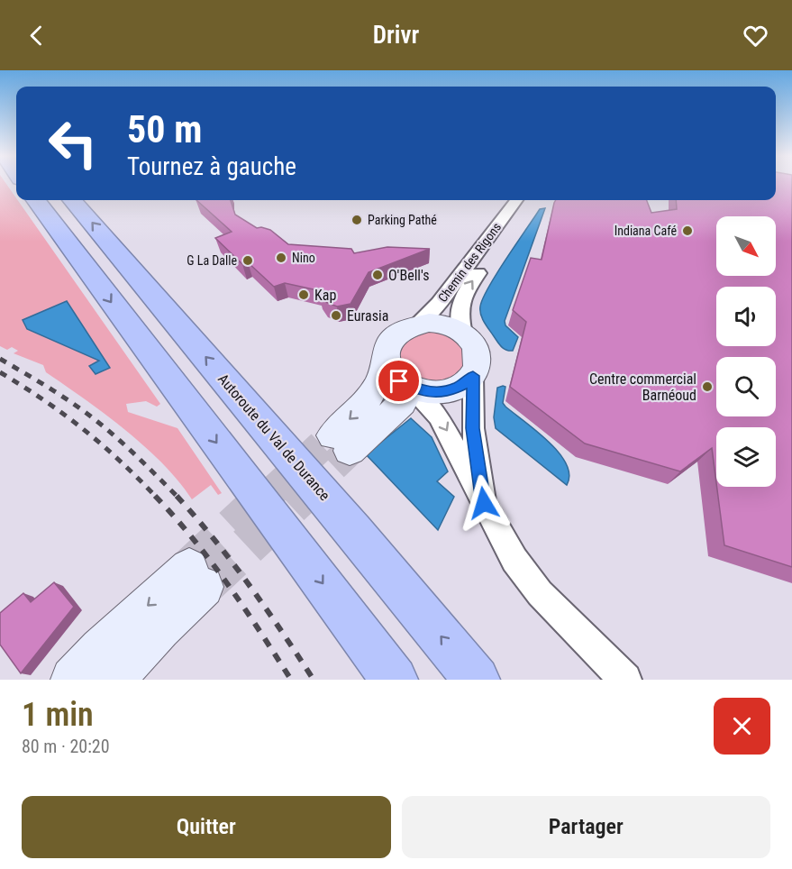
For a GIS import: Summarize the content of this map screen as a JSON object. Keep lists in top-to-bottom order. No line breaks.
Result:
{"streets":{"highway":["Autoroute du Val de Durance"],"street":["Chemin des Rigons"]},"places":["Parking Pathé","Indiana Café","Nino","G La Dalle","O'Bell's","Kap","Eurasia","Centre commercial Barnéoud"],"north":"bottom right","page":{"header":"Drivr","turn":["50 m","Tournez à gauche"],"heading":["1 min","80 m · 20:20"],"buttons":["Quitter","Partager"]}}
